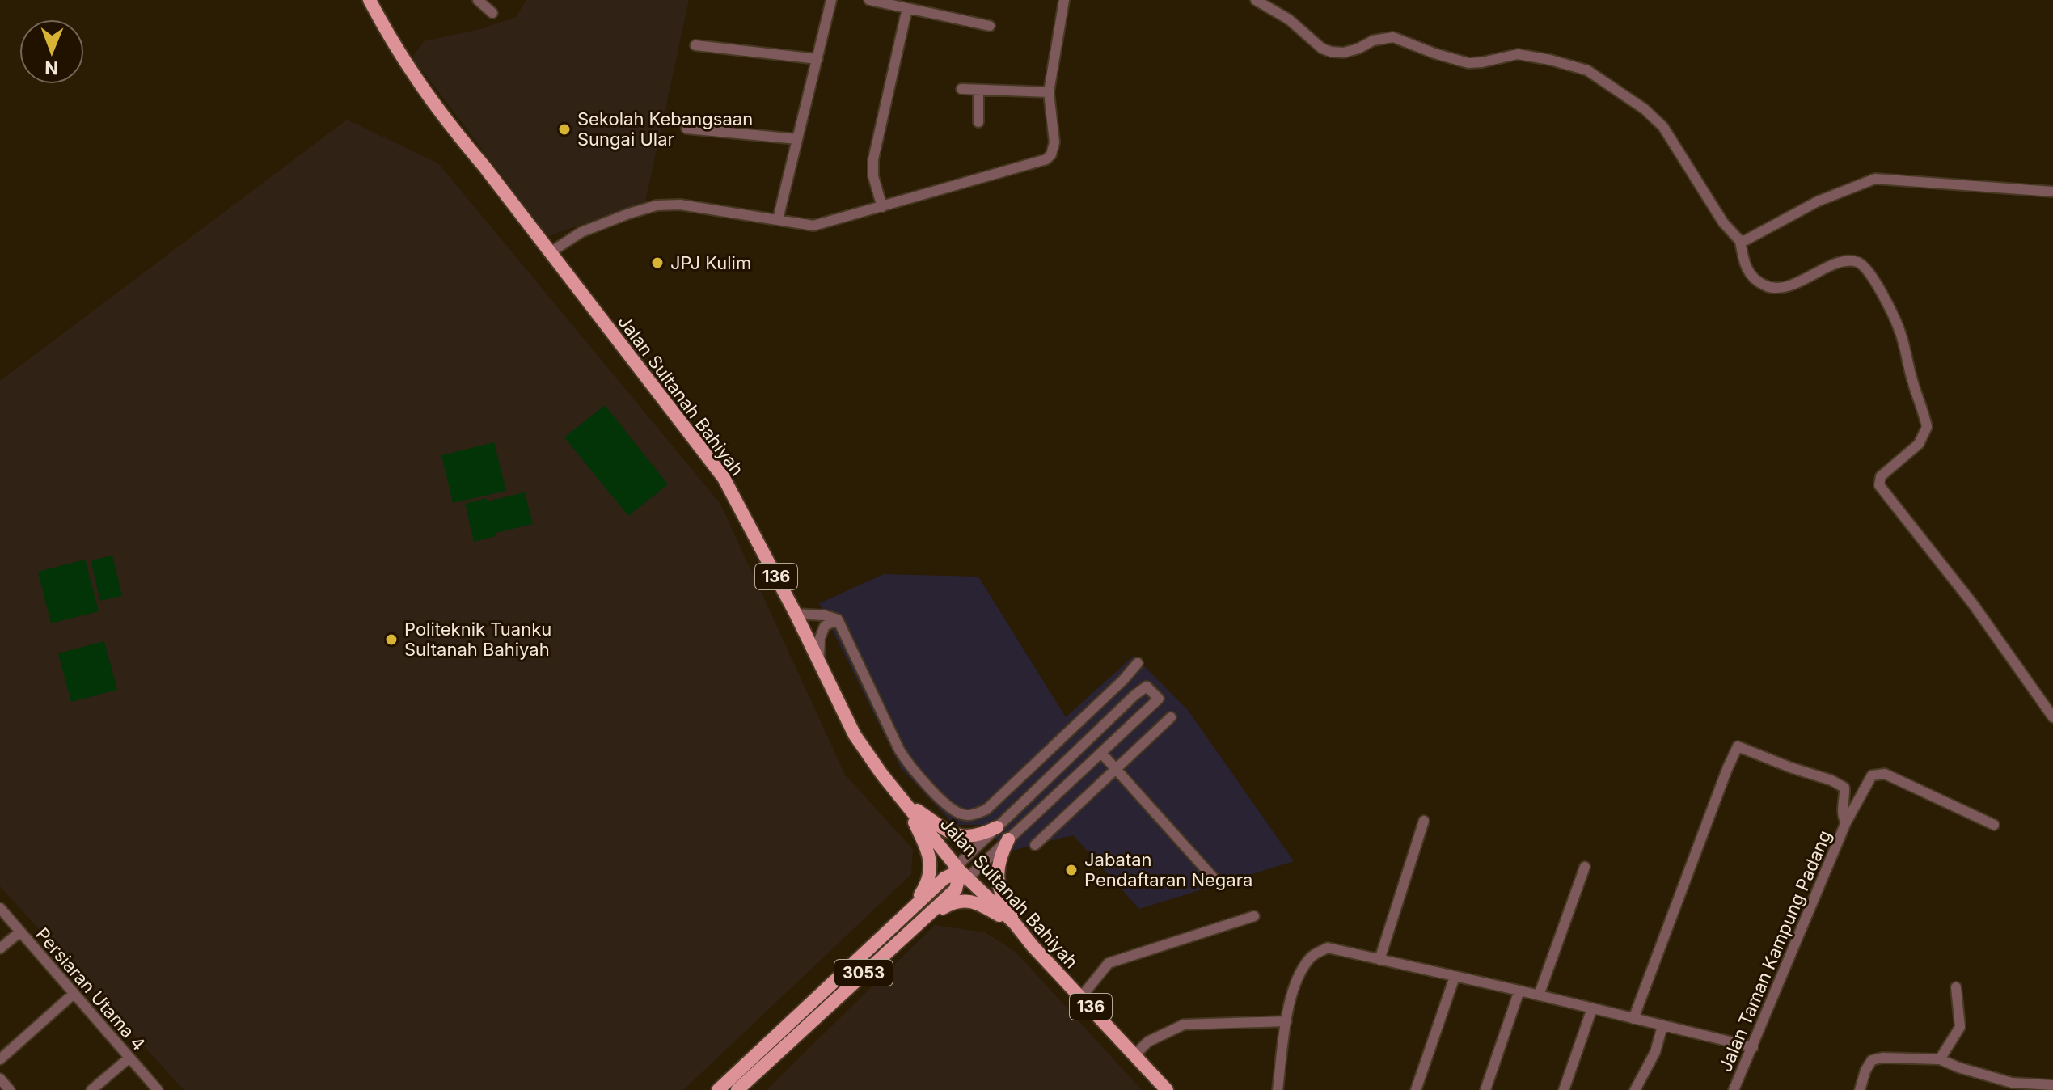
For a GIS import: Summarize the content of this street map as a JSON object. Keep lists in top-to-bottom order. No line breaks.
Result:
{"streets":{"main road":["Jalan Sultanah Bahiyah","136","3053"],"street":["Jalan Taman Kampung Padang","Persiaran Utama 4"]},"crossings":[["Jalan Sultanah Bahiyah","3053"]],"places":["Sekolah Kebangsaan Sungai Ular","JPJ Kulim","Politeknik Tuanku Sultanah Bahiyah","Jabatan Pendaftaran Negara"],"north":"bottom"}
